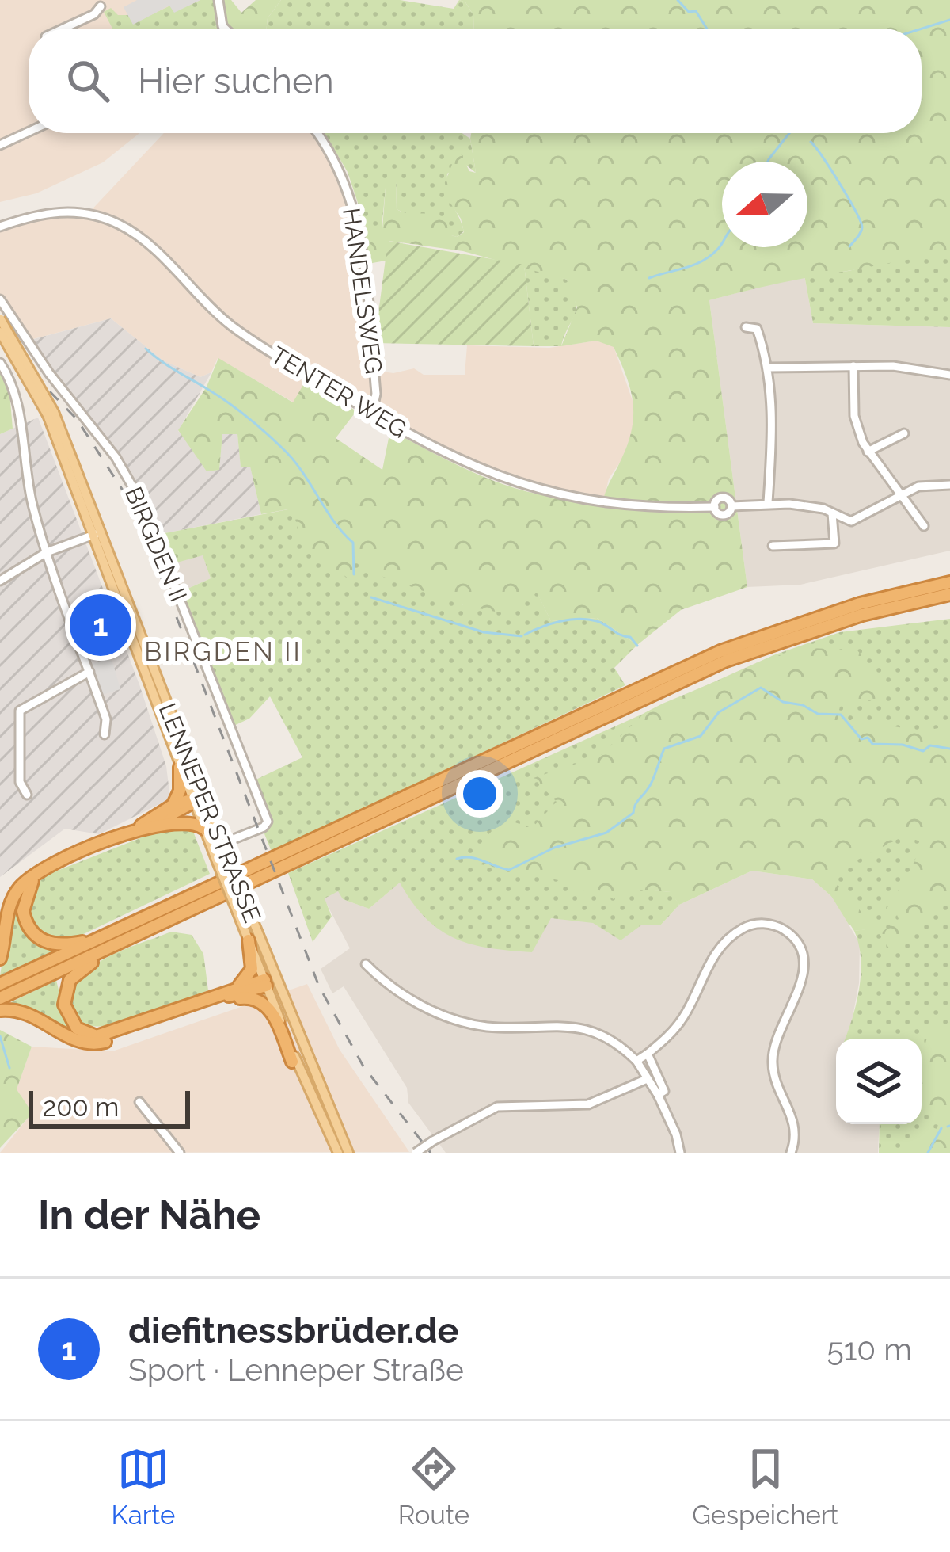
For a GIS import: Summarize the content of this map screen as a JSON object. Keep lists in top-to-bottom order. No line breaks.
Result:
{"streets":{"main road":["LENNEPER STRASSE"],"street":["HANDELSWEG","TENTER WEG","BIRGDEN II"]},"crossings":[["HANDELSWEG","TENTER WEG"],["BIRGDEN II","LENNEPER STRASSE"]],"districts":["BIRGDEN II"],"scale_bar":"200 m","north":"left","page":{"search":"Hier suchen","pins":"1","scale":"200 m","heading":"In der Nähe","list":[{"mark":"1","name":"diefitnessbrüder.de","note":"Sport · Lenneper Straße","value":"510 m"}],"nav":["Karte","Route","Gespeichert"]}}
